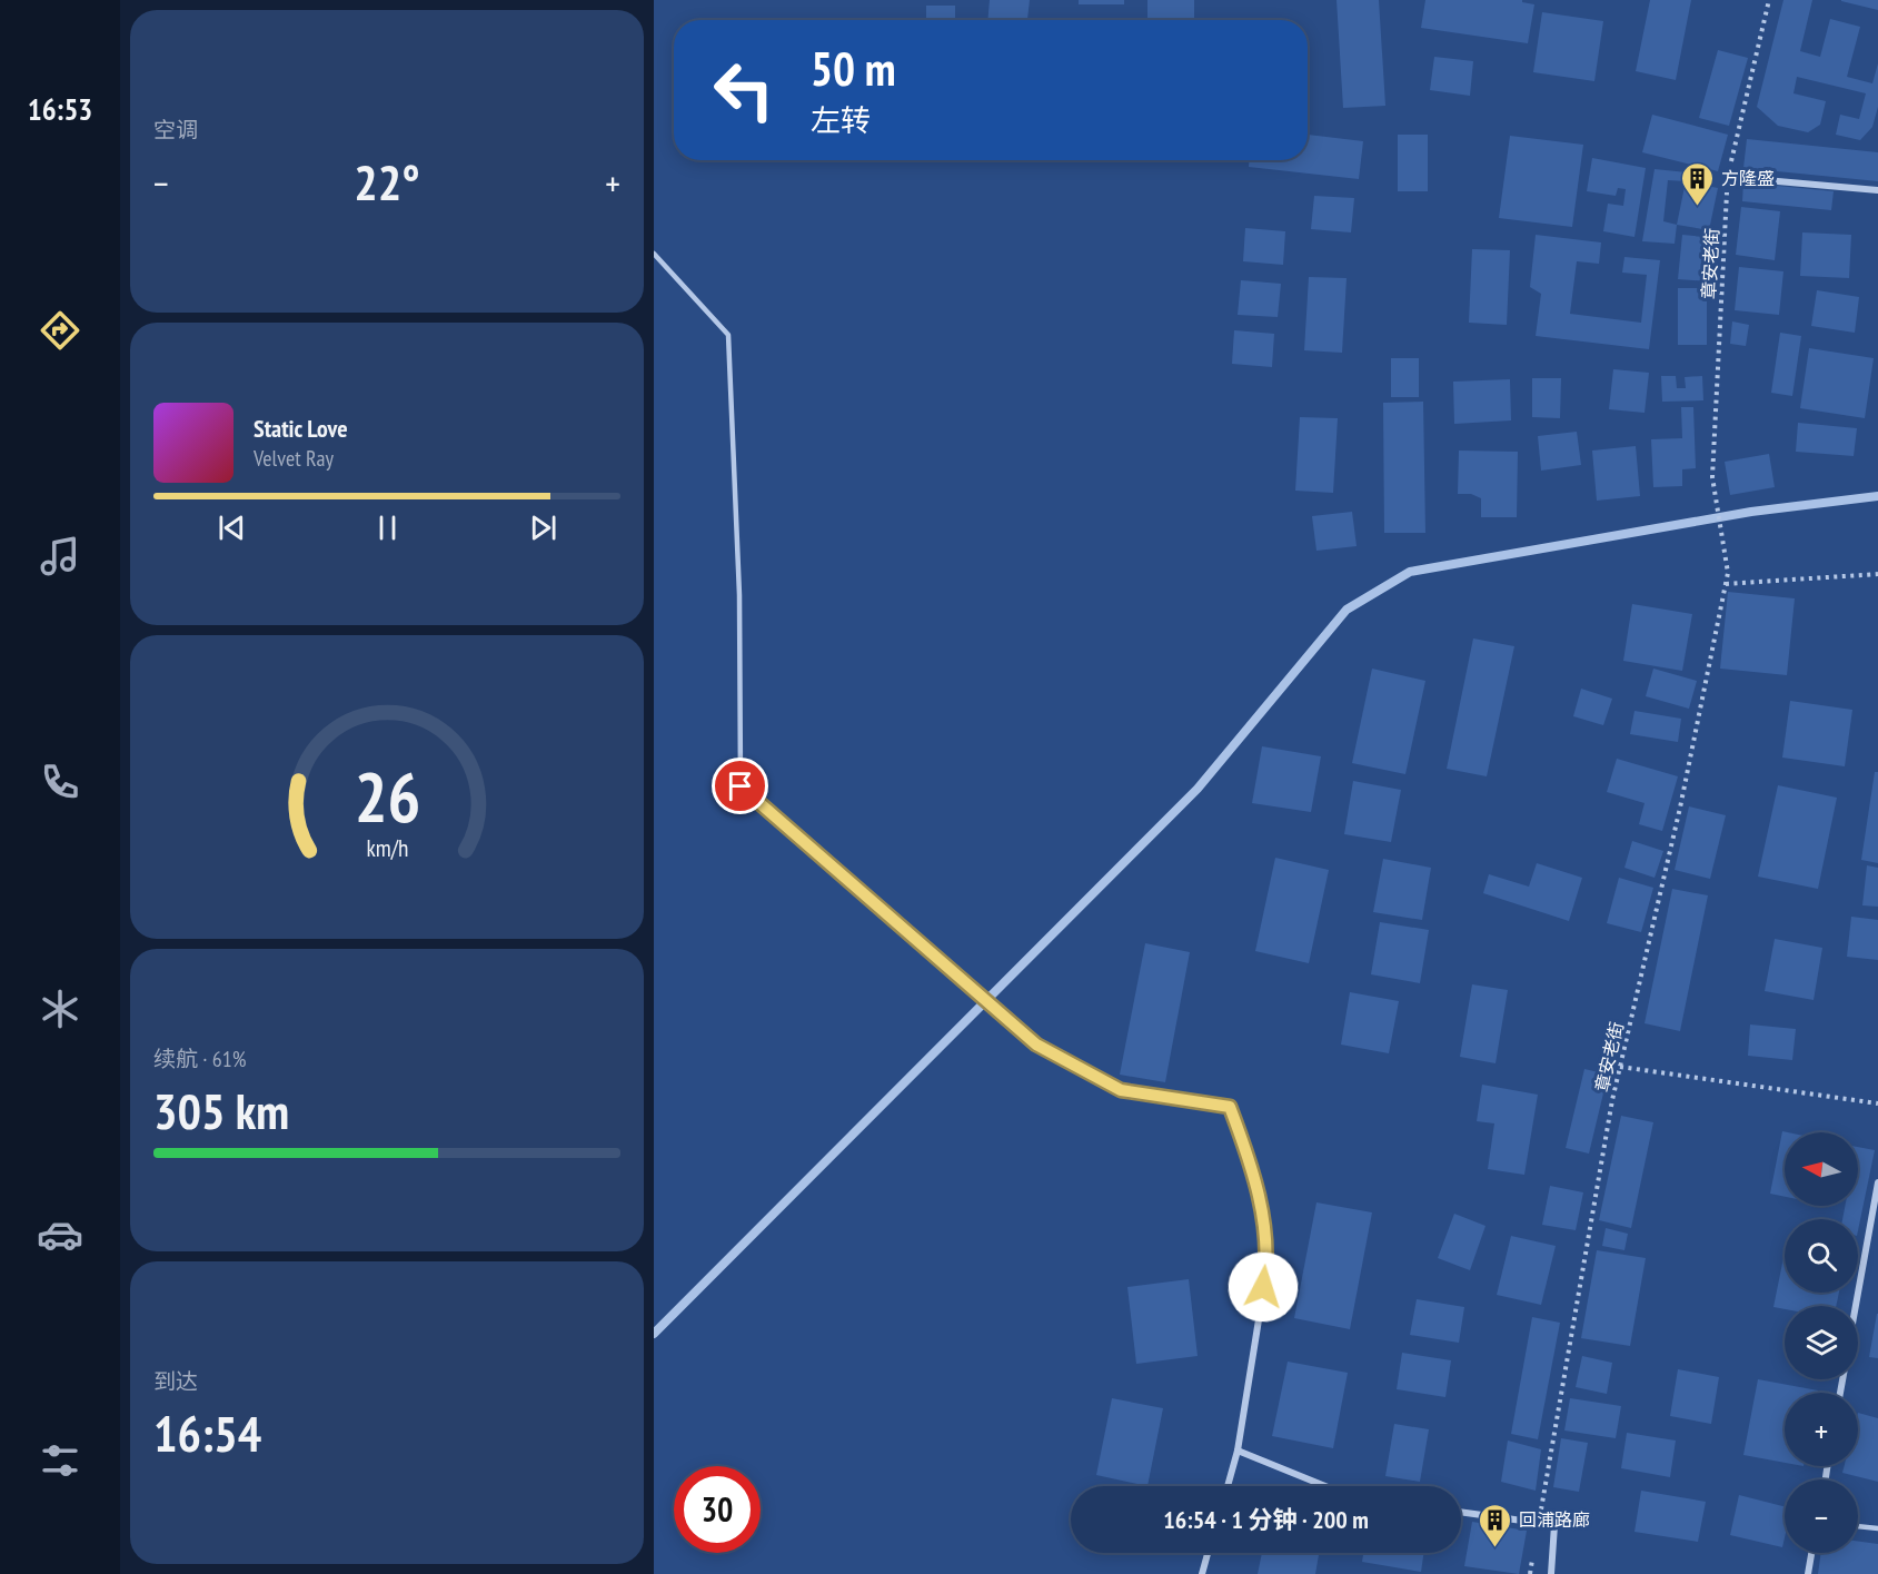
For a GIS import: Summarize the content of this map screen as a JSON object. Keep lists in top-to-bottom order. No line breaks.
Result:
{"streets":{"path":["章安老街"]},"places":{"building":["方隆盛","回浦路廊"]},"north":"left","page":{"tabs":"16:53","tile":["空调",["续航 · 61%","305 km"],["到达","16:54"]],"turn":["50 m","左转"],"heat":["−","22°","+"],"song":["Static Love","Velvet Ray"],"map_buttons":["+","−"],"limit":"30","trip":"16:54 · 1 分钟 · 200 m","gauge":["26","km/h"]}}
